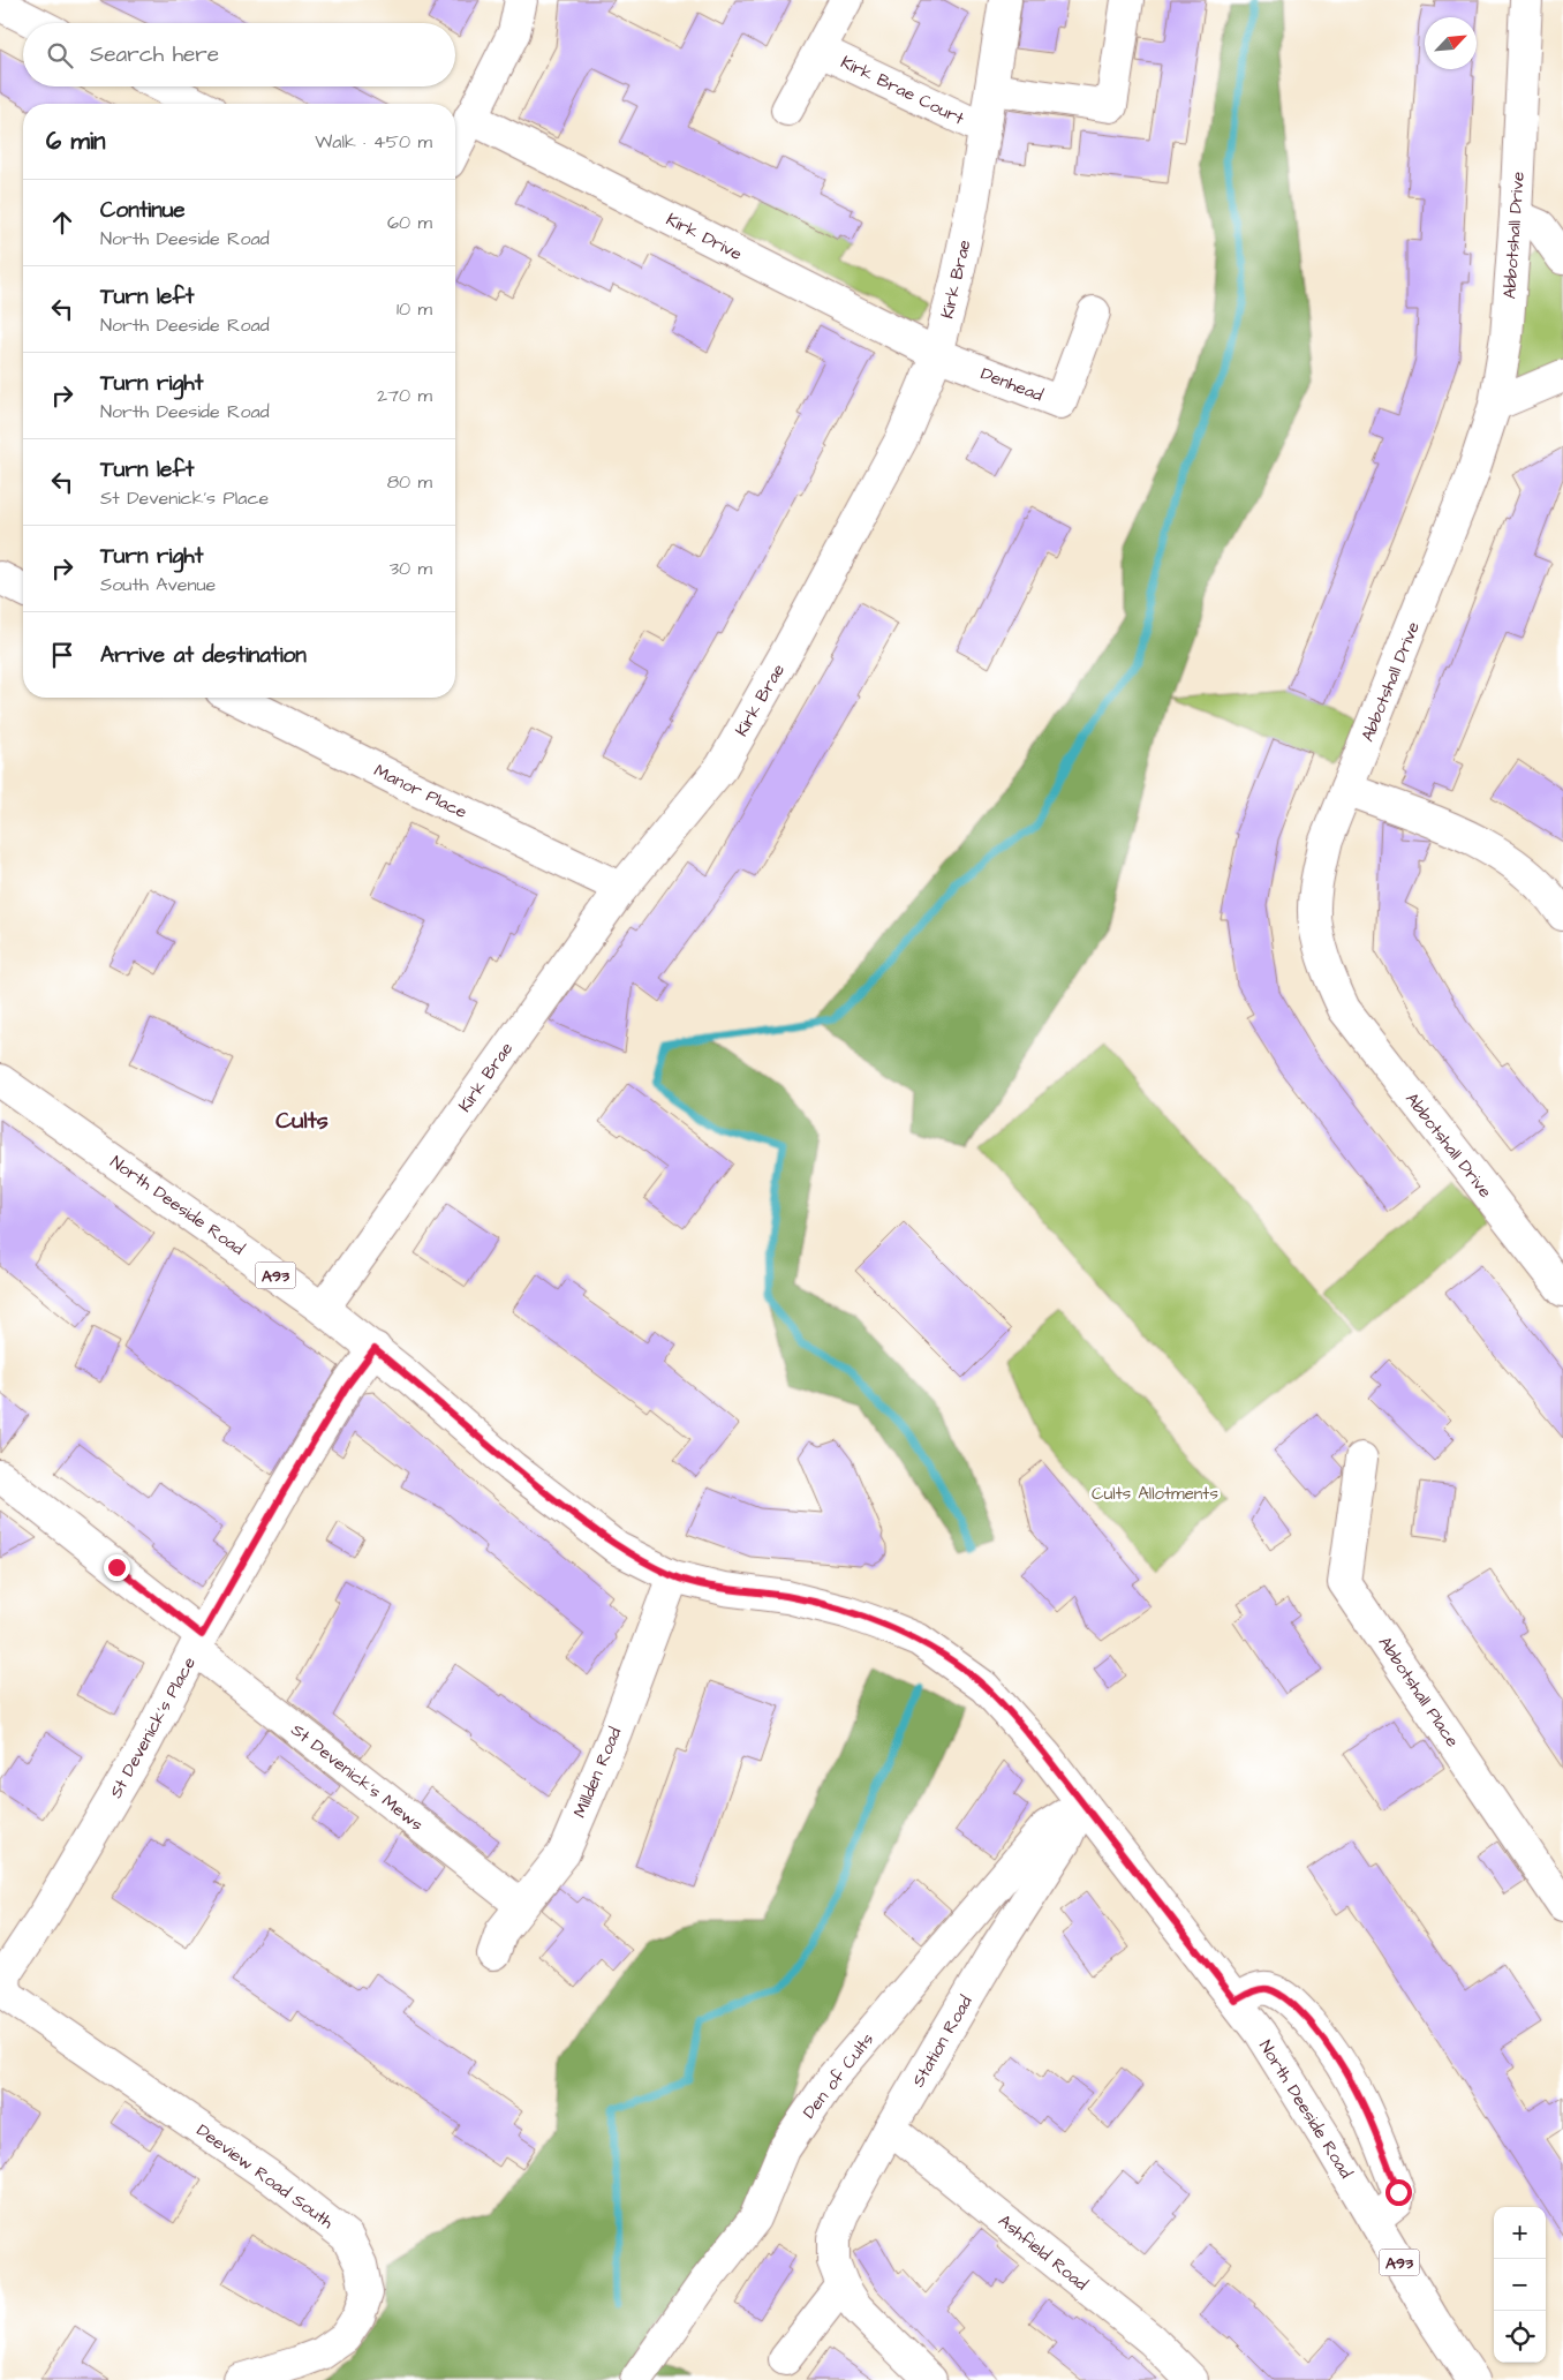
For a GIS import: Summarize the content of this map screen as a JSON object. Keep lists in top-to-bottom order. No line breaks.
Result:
{"streets":{"street":["Kirk Brae Court","Abbotshall Drive","Kirk Drive","Kirk Brae","Denhead","Manor Place","North Deeside Road","A93","Abbotshall Place","St Devenick's Place","Millden Road","St Devenick's Mews","Station Road","Den of Cults","Deeview Road South","Ashfield Road"]},"crossings":[["Kirk Brae Court","Kirk Brae"],["Kirk Drive","Kirk Brae"],["Kirk Drive","Denhead"],["Kirk Brae","Denhead"],["Kirk Brae","Manor Place"],["Kirk Brae","North Deeside Road"],["North Deeside Road","St Devenick's Place"],["North Deeside Road","Millden Road"],["North Deeside Road","Station Road"],["North Deeside Road","Den of Cults"],["St Devenick's Place","St Devenick's Mews"],["St Devenick's Place","Deeview Road South"],["Millden Road","St Devenick's Mews"],["Station Road","Den of Cults"],["Station Road","Ashfield Road"]],"districts":["Cults"],"parks":["Cults Allotments"],"north":"top right","page":{"search":"Search here","heading":["6 min","Walk · 450 m"],"list":[["Continue","North Deeside Road","60 m"],["Turn left","North Deeside Road","10 m"],["Turn right","North Deeside Road","270 m"],["Turn left","St Devenick's Place","80 m"],["Turn right","South Avenue","30 m"],"Arrive at destination"],"map_buttons":["+","−"]}}
